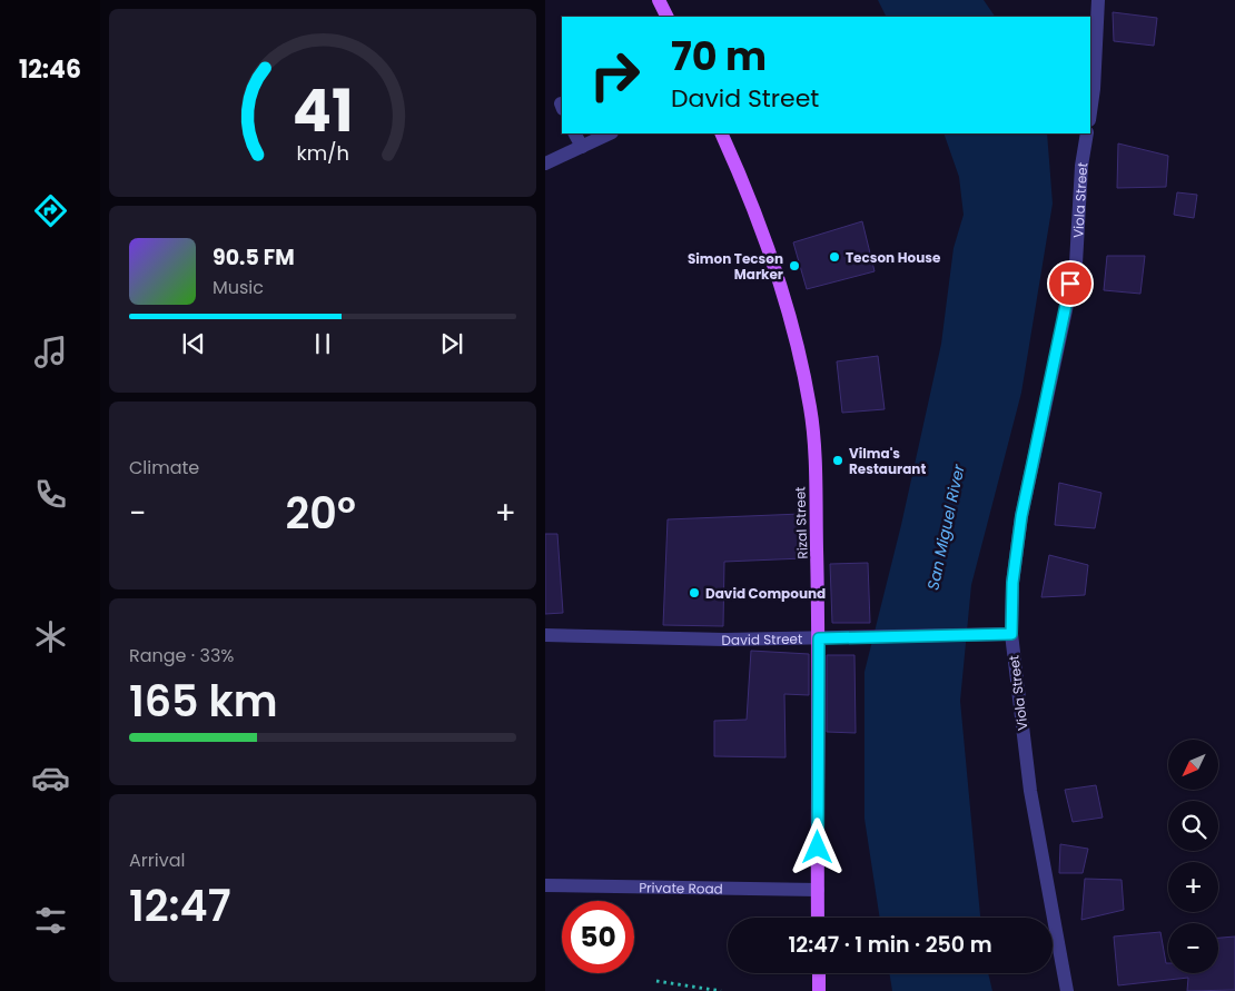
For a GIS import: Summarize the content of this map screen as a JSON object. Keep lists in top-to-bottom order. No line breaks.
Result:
{"streets":{"main road":["Rizal Street"],"street":["Viola Street","David Street","Private Road"]},"crossings":[["Viola Street","David Street"],["Rizal Street","David Street"],["Rizal Street","Private Road"]],"water":["San Miguel River"],"places":["Tecson House","Simon Tecson Marker","Vilma's Restaurant","David Compound"],"north":"bottom left","page":{"tabs":"12:46","turn":["70 m","David Street"],"song":["90.5 FM","Music"],"tile":["Climate",["Range · 33%","165 km"],["Arrival","12:47"]],"heat":["−","20°","+"],"map_buttons":["+","−"],"limit":"50","trip":"12:47 · 1 min · 250 m","gauge":["41","km/h"]}}
